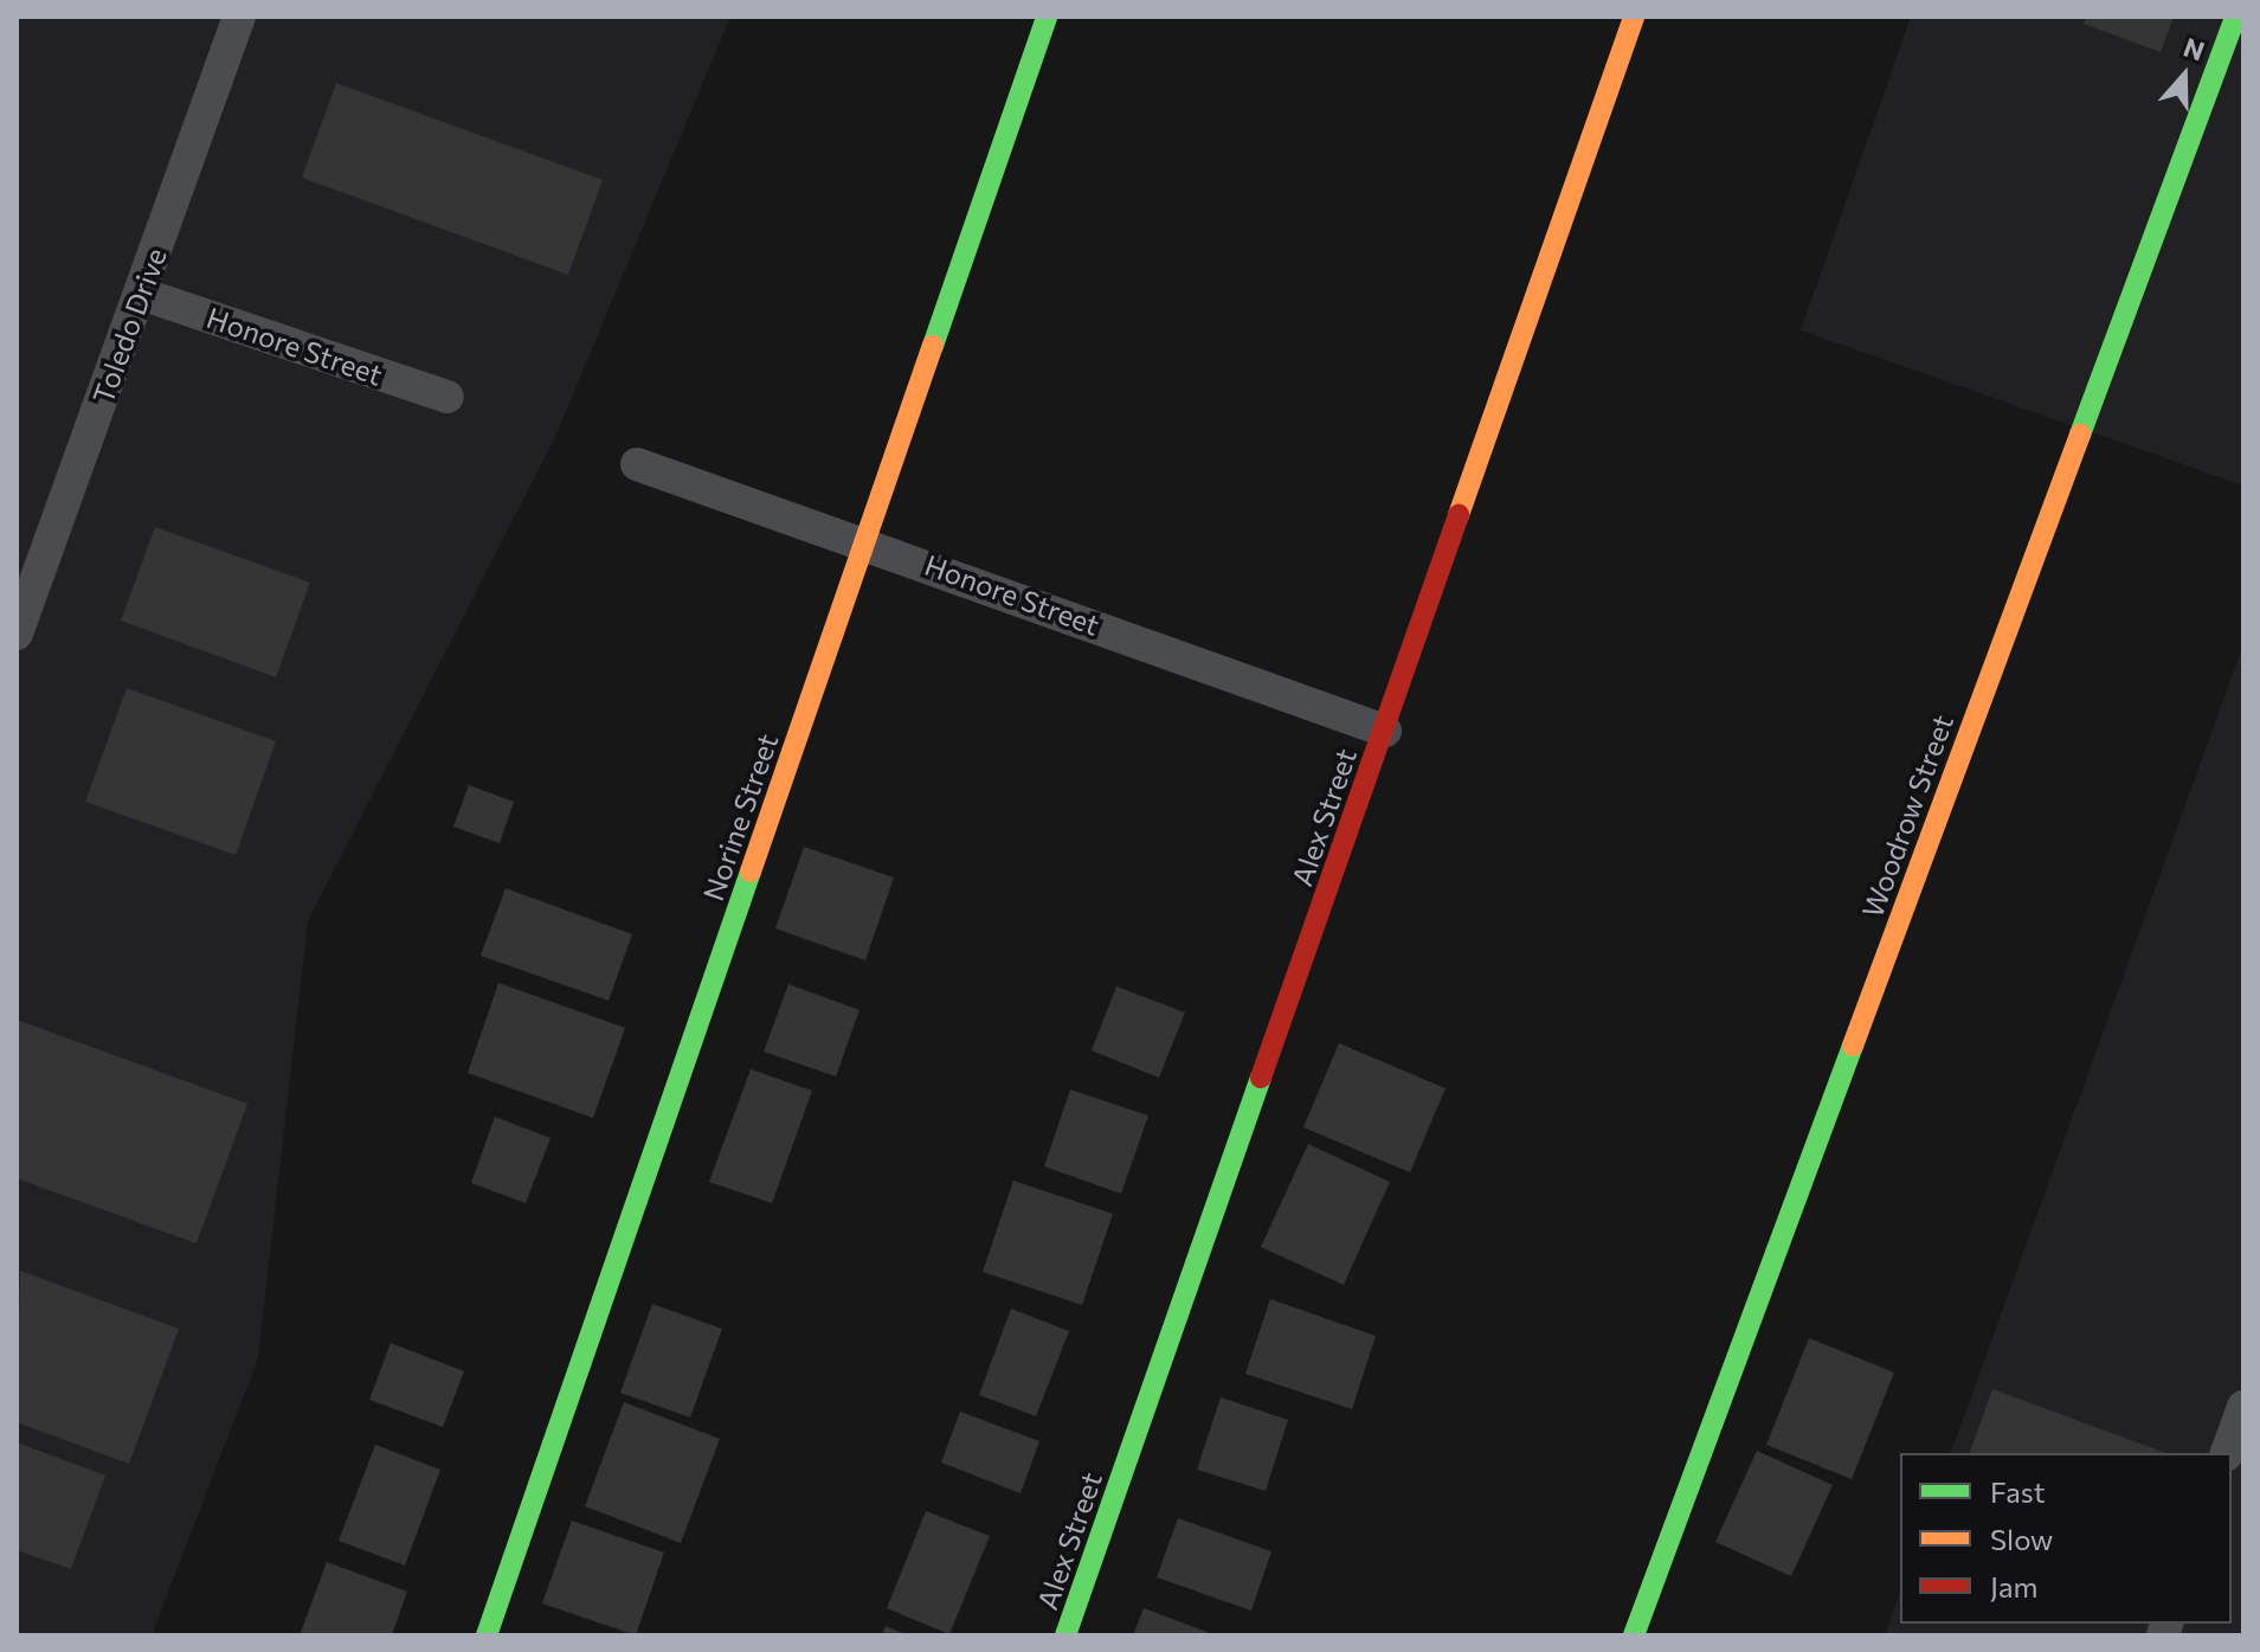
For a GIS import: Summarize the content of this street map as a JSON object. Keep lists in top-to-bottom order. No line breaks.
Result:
{"streets":{"street":["Toledo Drive","Honore Street","Woodrow Street","Norine Street","Alex Street"]},"crossings":[["Toledo Drive","Honore Street"],["Honore Street","Norine Street"],["Honore Street","Alex Street"]],"legend":["Fast","Slow","Jam"],"north":"top"}
